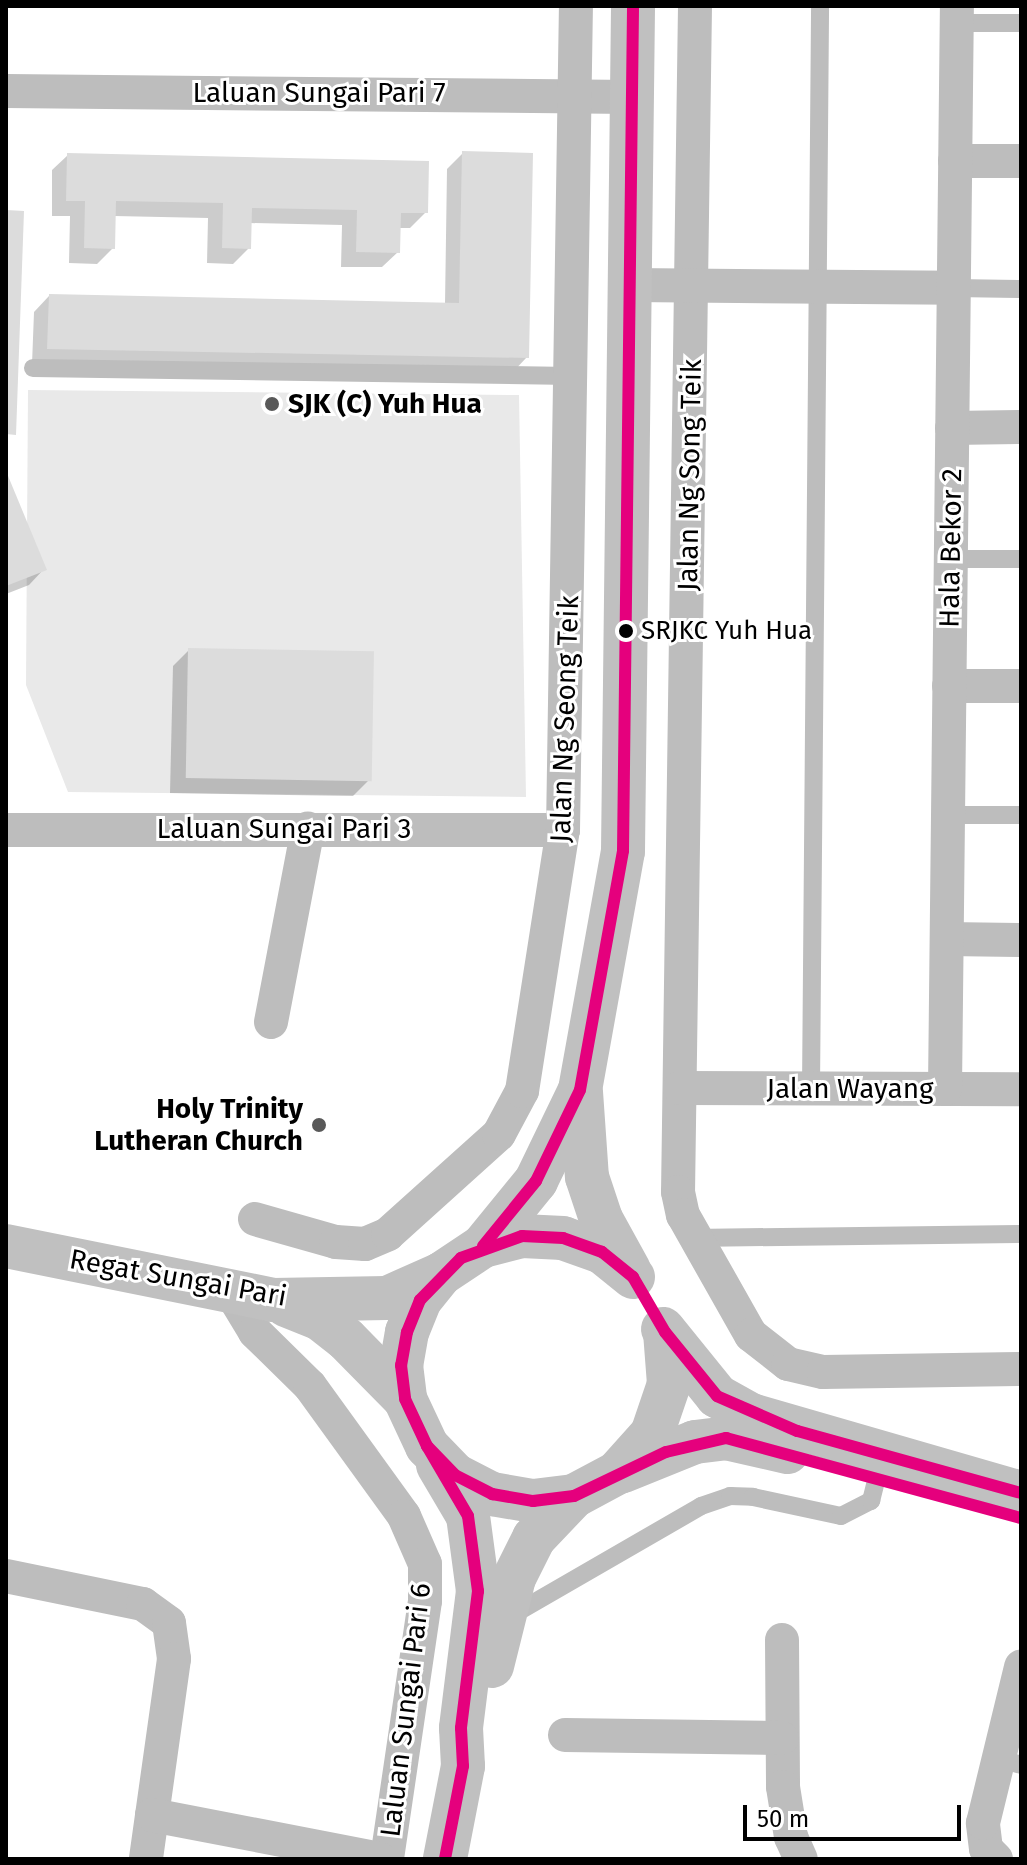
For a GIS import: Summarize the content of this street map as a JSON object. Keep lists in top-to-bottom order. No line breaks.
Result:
{"streets":{"main road":["Jalan Ng Seong Teik","Regat Sungai Pari"],"street":["Laluan Sungai Pari 7","Jalan Ng Song Teik","Hala Bekor 2","Laluan Sungai Pari 3","Jalan Wayang","Laluan Sungai Pari 6"]},"crossings":[["Laluan Sungai Pari 7","Jalan Ng Seong Teik"],["Jalan Ng Song Teik","Jalan Wayang"],["Hala Bekor 2","Jalan Wayang"],["Jalan Ng Seong Teik","Laluan Sungai Pari 3"],["Regat Sungai Pari","Laluan Sungai Pari 6"]],"places":["SJK (C) Yuh Hua","SRJKC Yuh Hua","Holy Trinity Lutheran Church"],"scale_bar":"50 m"}
